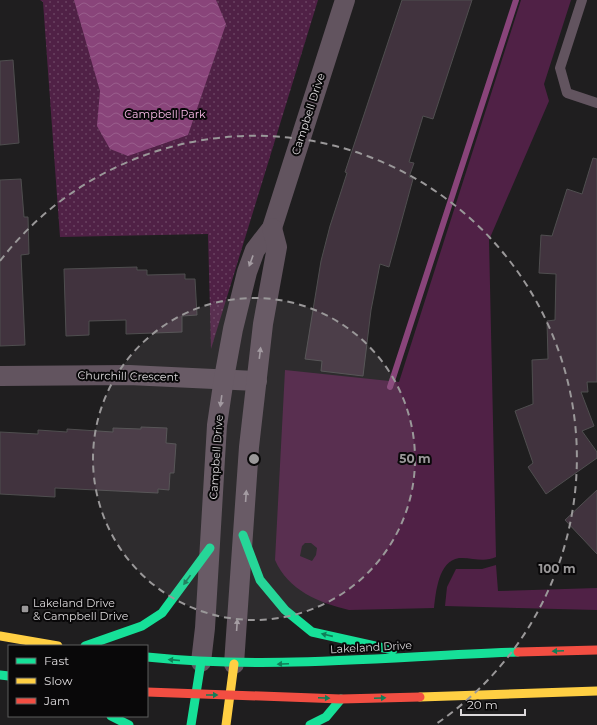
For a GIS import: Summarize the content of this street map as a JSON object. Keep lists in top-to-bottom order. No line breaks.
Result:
{"streets":{"main road":["Campbell Drive","Lakeland Drive"],"street":["Churchill Crescent"]},"crossings":[["Campbell Drive","Churchill Crescent"],["Campbell Drive","Lakeland Drive"]],"parks":["Campbell Park"],"places":{"transit":["Lakeland Drive & Campbell Drive"]},"legend":["Fast","Slow","Jam"],"scale_bar":"20 m","rings":["50 m","100 m"]}
